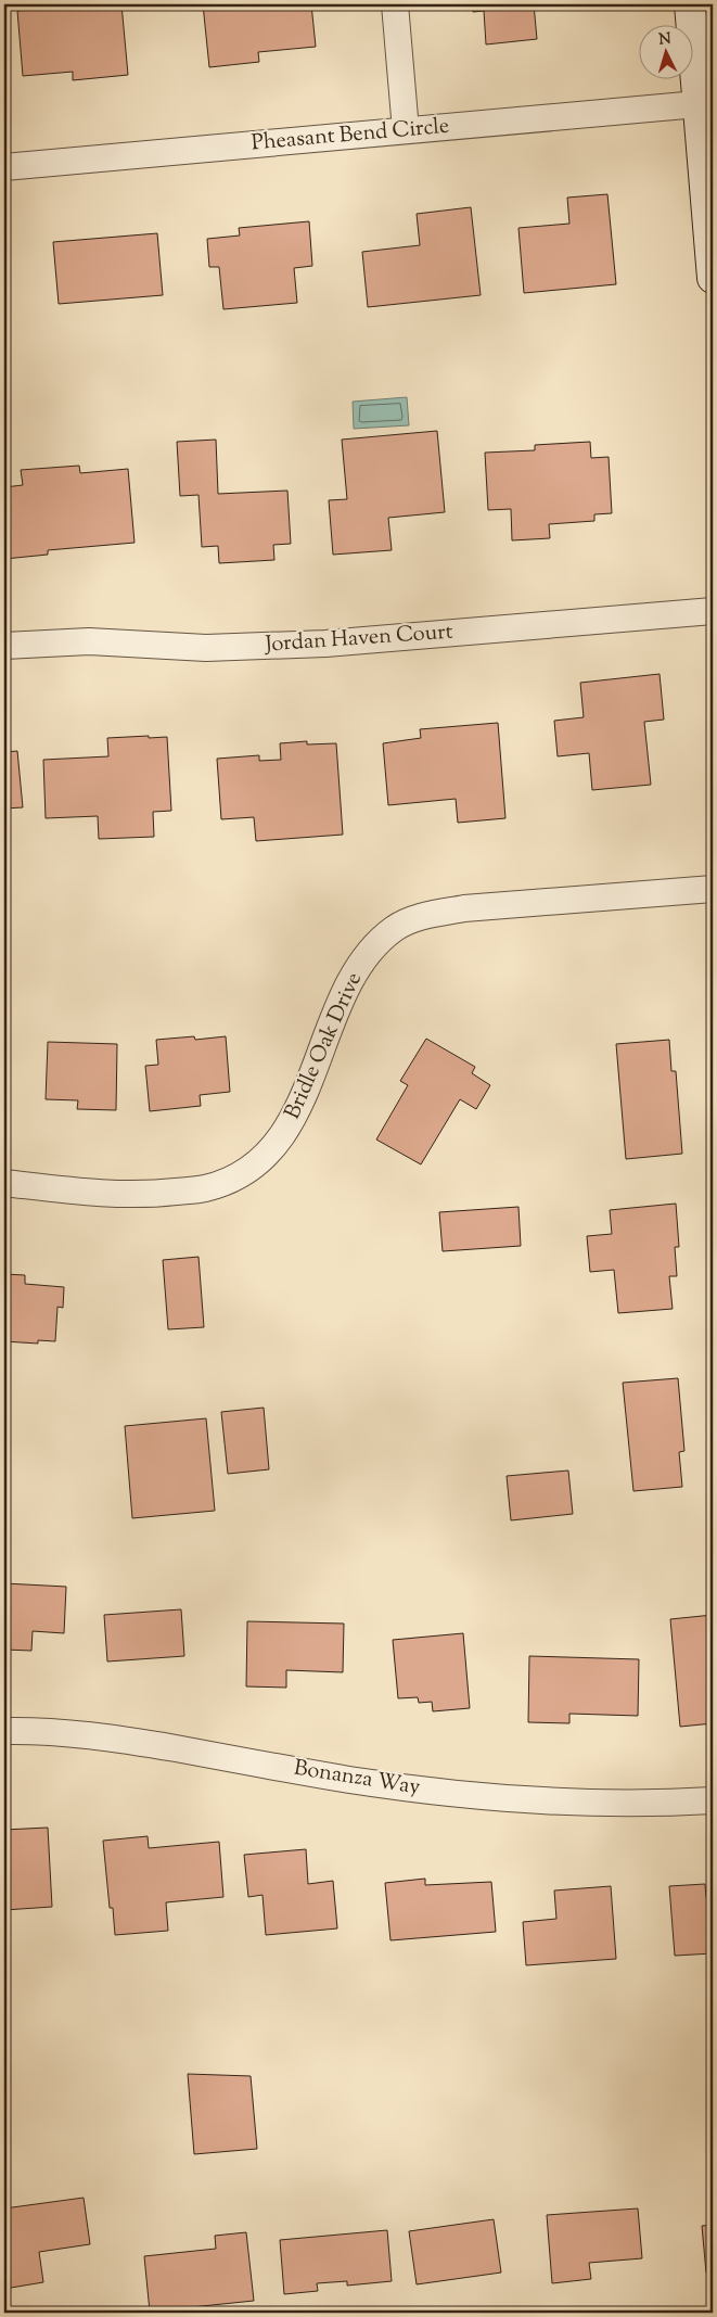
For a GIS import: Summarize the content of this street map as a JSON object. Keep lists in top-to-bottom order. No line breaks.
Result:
{"streets":{"street":["Pheasant Bend Circle","Jordan Haven Court","Bridle Oak Drive","Bonanza Way"]},"north":"top"}
